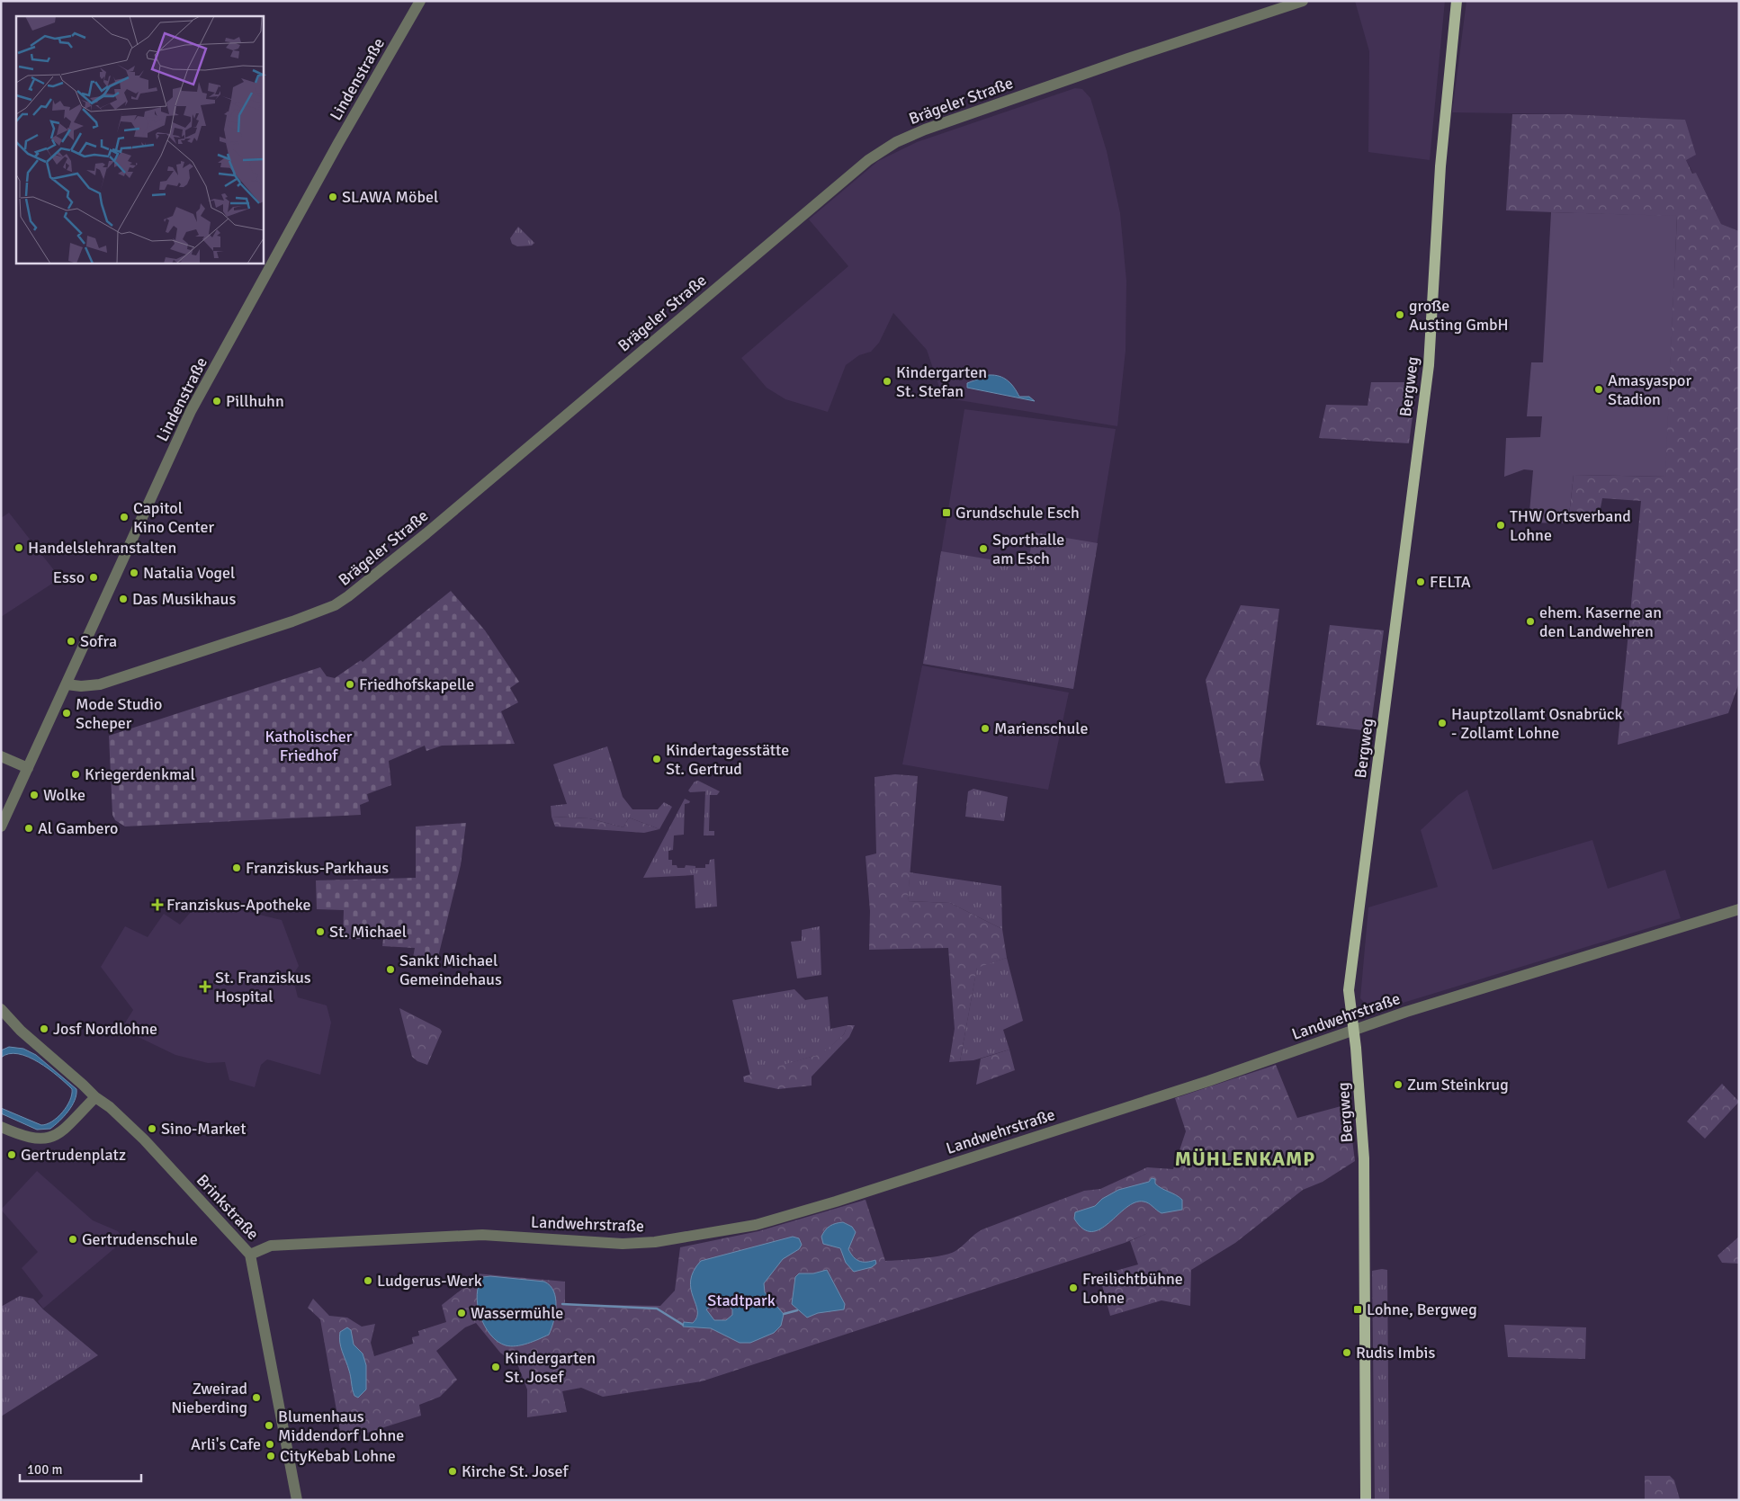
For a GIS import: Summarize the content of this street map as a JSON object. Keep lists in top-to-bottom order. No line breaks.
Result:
{"streets":{"main road":["Bergweg"],"street":["Lindenstraße","Brägeler Straße","Landwehrstraße","Brinkstraße"]},"crossings":[["Lindenstraße","Brägeler Straße"],["Bergweg","Landwehrstraße"],["Landwehrstraße","Brinkstraße"]],"districts":["MÜHLENKAMP"],"parks":["Katholischer Friedhof","Stadtpark"],"places":{"other":["SLAWA Möbel","große Austing GmbH","Kindergarten St. Stefan","Amasyaspor Stadion","Pillhuhn","Capitol Kino Center","THW Ortsverband Lohne","Handelslehranstalten","Sporthalle am Esch","Natalia Vogel","Esso","FELTA","Das Musikhaus","ehem. Kaserne an den Landwehren","Sofra","Friedhofskapelle","Mode Studio Scheper","Hauptzollamt Osnabrück - Zollamt Lohne","Marienschule","Kindertagesstätte St. Gertrud","Kriegerdenkmal","Wolke","Al Gambero","Franziskus-Parkhaus","St. Michael","Sankt Michael Gemeindehaus","Josf Nordlohne","Zum Steinkrug","Sino-Market","Gertrudenplatz","Gertrudenschule","Ludgerus-Werk","Freilichtbühne Lohne","Wassermühle","Rudis Imbis","Kindergarten St. Josef","Zweirad Nieberding","Blumenhaus Middendorf Lohne","Arli's Cafe","CityKebab Lohne","Kirche St. Josef"],"transit":["Grundschule Esch","Lohne, Bergweg"],"health":["Franziskus-Apotheke","St. Franziskus Hospital"]},"scale_bar":"100 m"}
